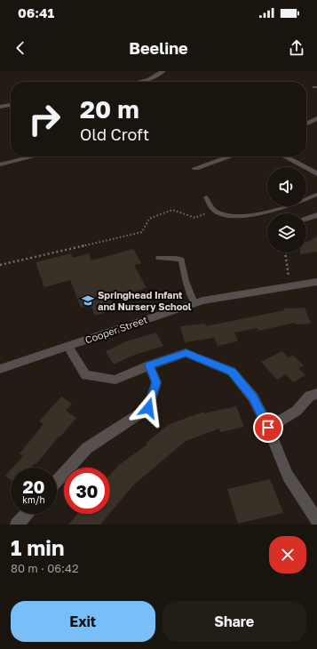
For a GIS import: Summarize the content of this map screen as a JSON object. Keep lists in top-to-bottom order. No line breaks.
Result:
{"streets":{"street":["Cooper Street"]},"places":{"school or university":["Springhead Infant and Nursery School"]},"page":{"status":"06:41","header":"Beeline","turn":["20 m","Old Croft"],"speed":"20 km/h","limit":"30","heading":["1 min","80 m · 06:42"],"buttons":["Exit","Share"]}}
